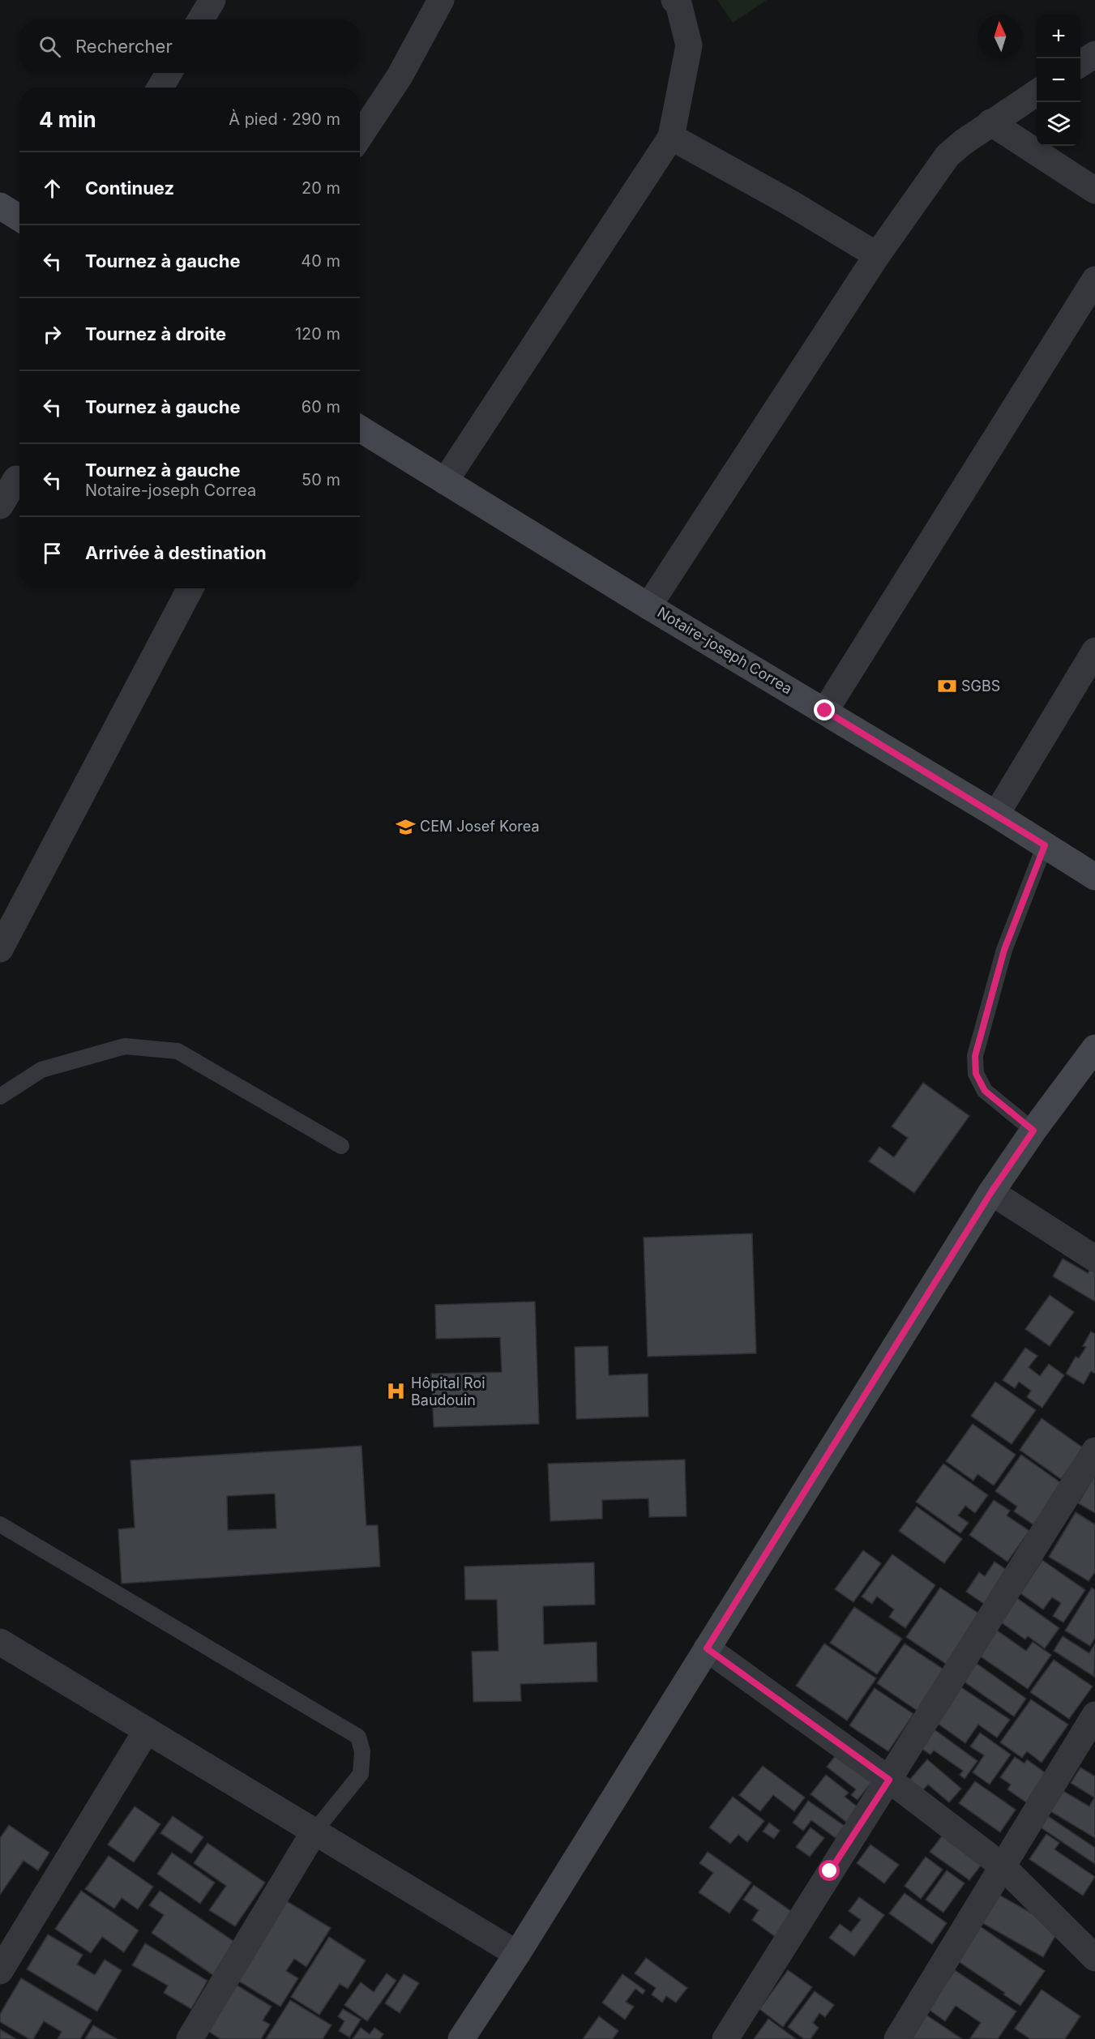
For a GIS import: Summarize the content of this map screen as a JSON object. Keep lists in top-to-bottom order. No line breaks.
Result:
{"streets":{"main road":["Notaire-joseph Correa"]},"places":{"bank":["SGBS"],"school or university":["CEM Josef Korea"],"hospital":["Hôpital Roi Baudouin"]},"north":"top","page":{"map_buttons":["+","−"],"search":"Rechercher","heading":["4 min","À pied · 290 m"],"list":[["Continuez","20 m"],["Tournez à gauche","40 m"],["Tournez à droite","120 m"],["Tournez à gauche","60 m"],["Tournez à gauche","Notaire-joseph Correa","50 m"],"Arrivée à destination"]}}
